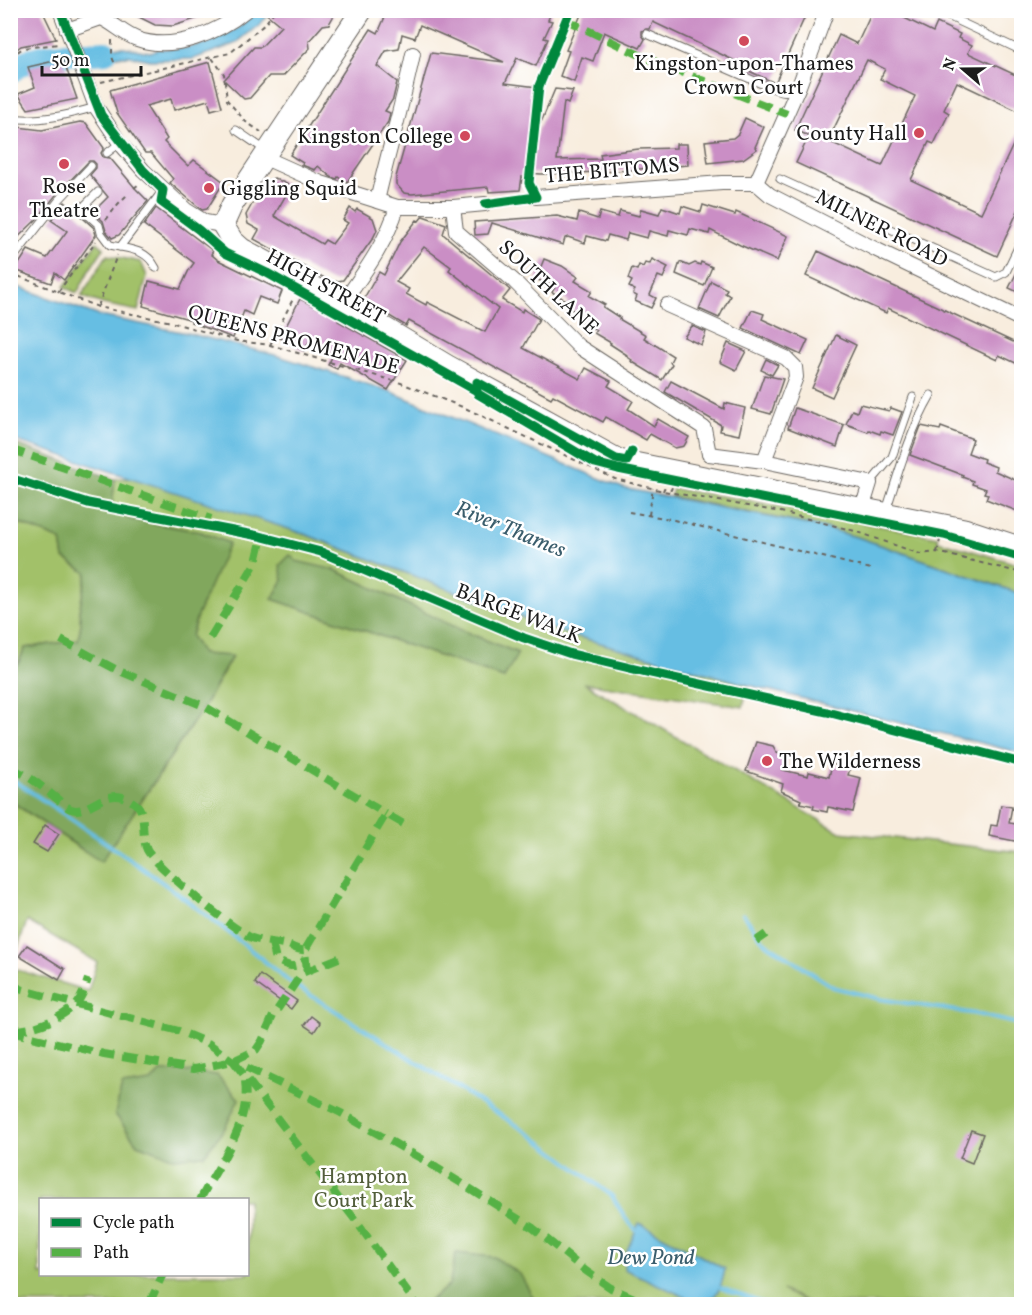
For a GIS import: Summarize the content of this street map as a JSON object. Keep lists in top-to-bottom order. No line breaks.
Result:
{"streets":{"main road":["HIGH STREET"],"street":["THE BITTOMS","MILNER ROAD","SOUTH LANE"],"cycle path":["QUEENS PROMENADE","BARGE WALK"]},"crossings":[["THE BITTOMS","MILNER ROAD"]],"water":["River Thames","Dew Pond"],"parks":["Hampton Court Park"],"places":["Kingston-upon-Thames Crown Court","County Hall","Kingston College","Rose Theatre","Giggling Squid","The Wilderness"],"legend":["Cycle path","Path"],"scale_bar":"50 m","north":"left"}
